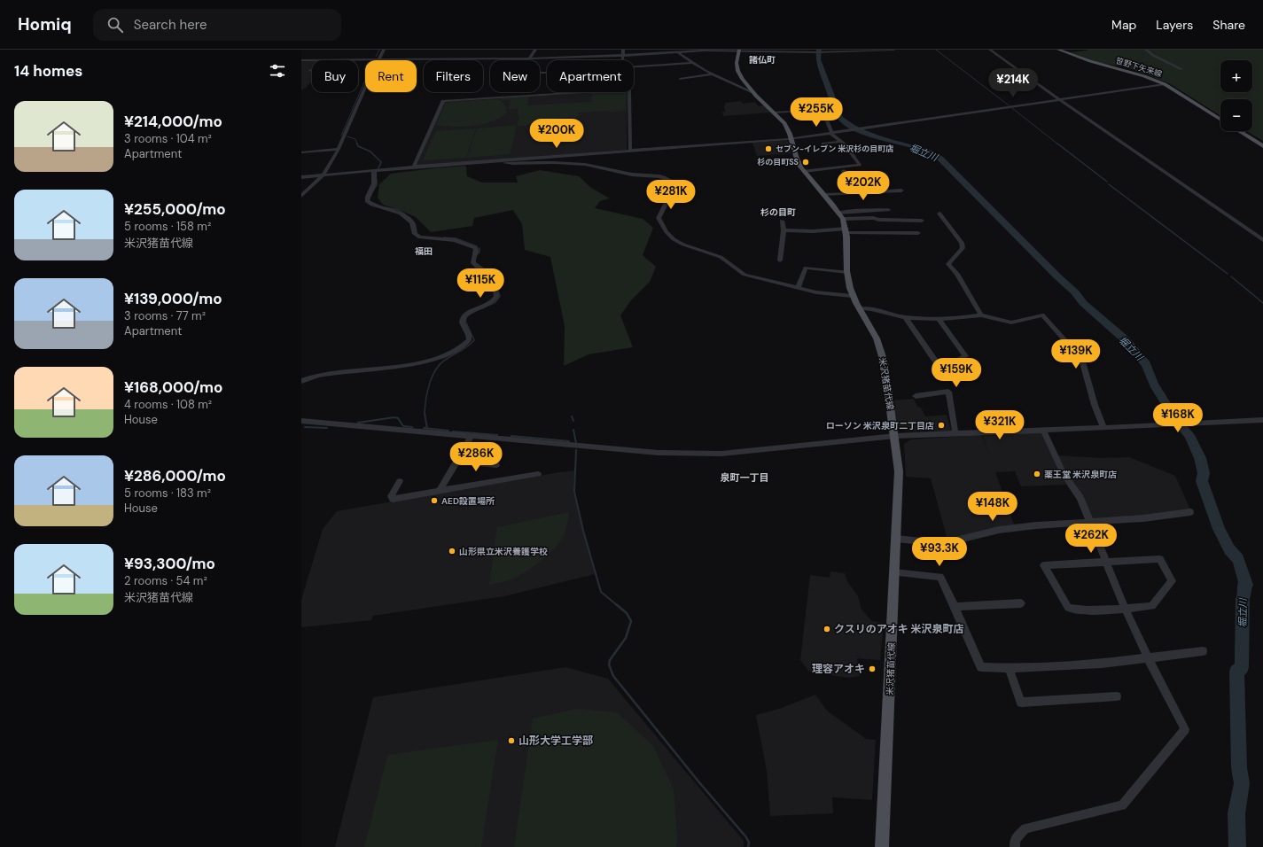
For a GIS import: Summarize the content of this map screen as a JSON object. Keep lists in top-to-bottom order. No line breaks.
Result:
{"streets":{"main road":["笹野下矢来線","米沢猪苗代線"]},"districts":["諸仏町","杉の目町","福田","泉町一丁目"],"water":["堀立川"],"places":["セブン-イレブン 米沢杉の目町店","杉の目町SS","ローソン 米沢泉町二丁目店","薬王堂 米沢泉町店","AED設置場所","山形県立米沢養護学校","クスリのアオキ 米沢泉町店","理容アオキ","山形大学工学部"],"page":{"header":"Homiq","search":"Search here","nav":["Map","Layers","Share"],"heading":"14 homes","map_buttons":["+","−"],"chip":["Buy","Rent","Filters","New","Apartment"],"price":["¥214K","¥255K","¥200K","¥202K","¥281K","¥115K","¥139K","¥159K","¥168K","¥321K","¥286K","¥148K","¥262K","¥93.3K"],"list":[{"name":"¥214,000/mo","note":"3 rooms · 104 m² · Apartment"},{"name":"¥255,000/mo","note":"5 rooms · 158 m² · 米沢猪苗代線"},{"name":"¥139,000/mo","note":"3 rooms · 77 m² · Apartment"},{"name":"¥168,000/mo","note":"4 rooms · 108 m² · House"},{"name":"¥286,000/mo","note":"5 rooms · 183 m² · House"},{"name":"¥93,300/mo","note":"2 rooms · 54 m² · 米沢猪苗代線"}]}}
